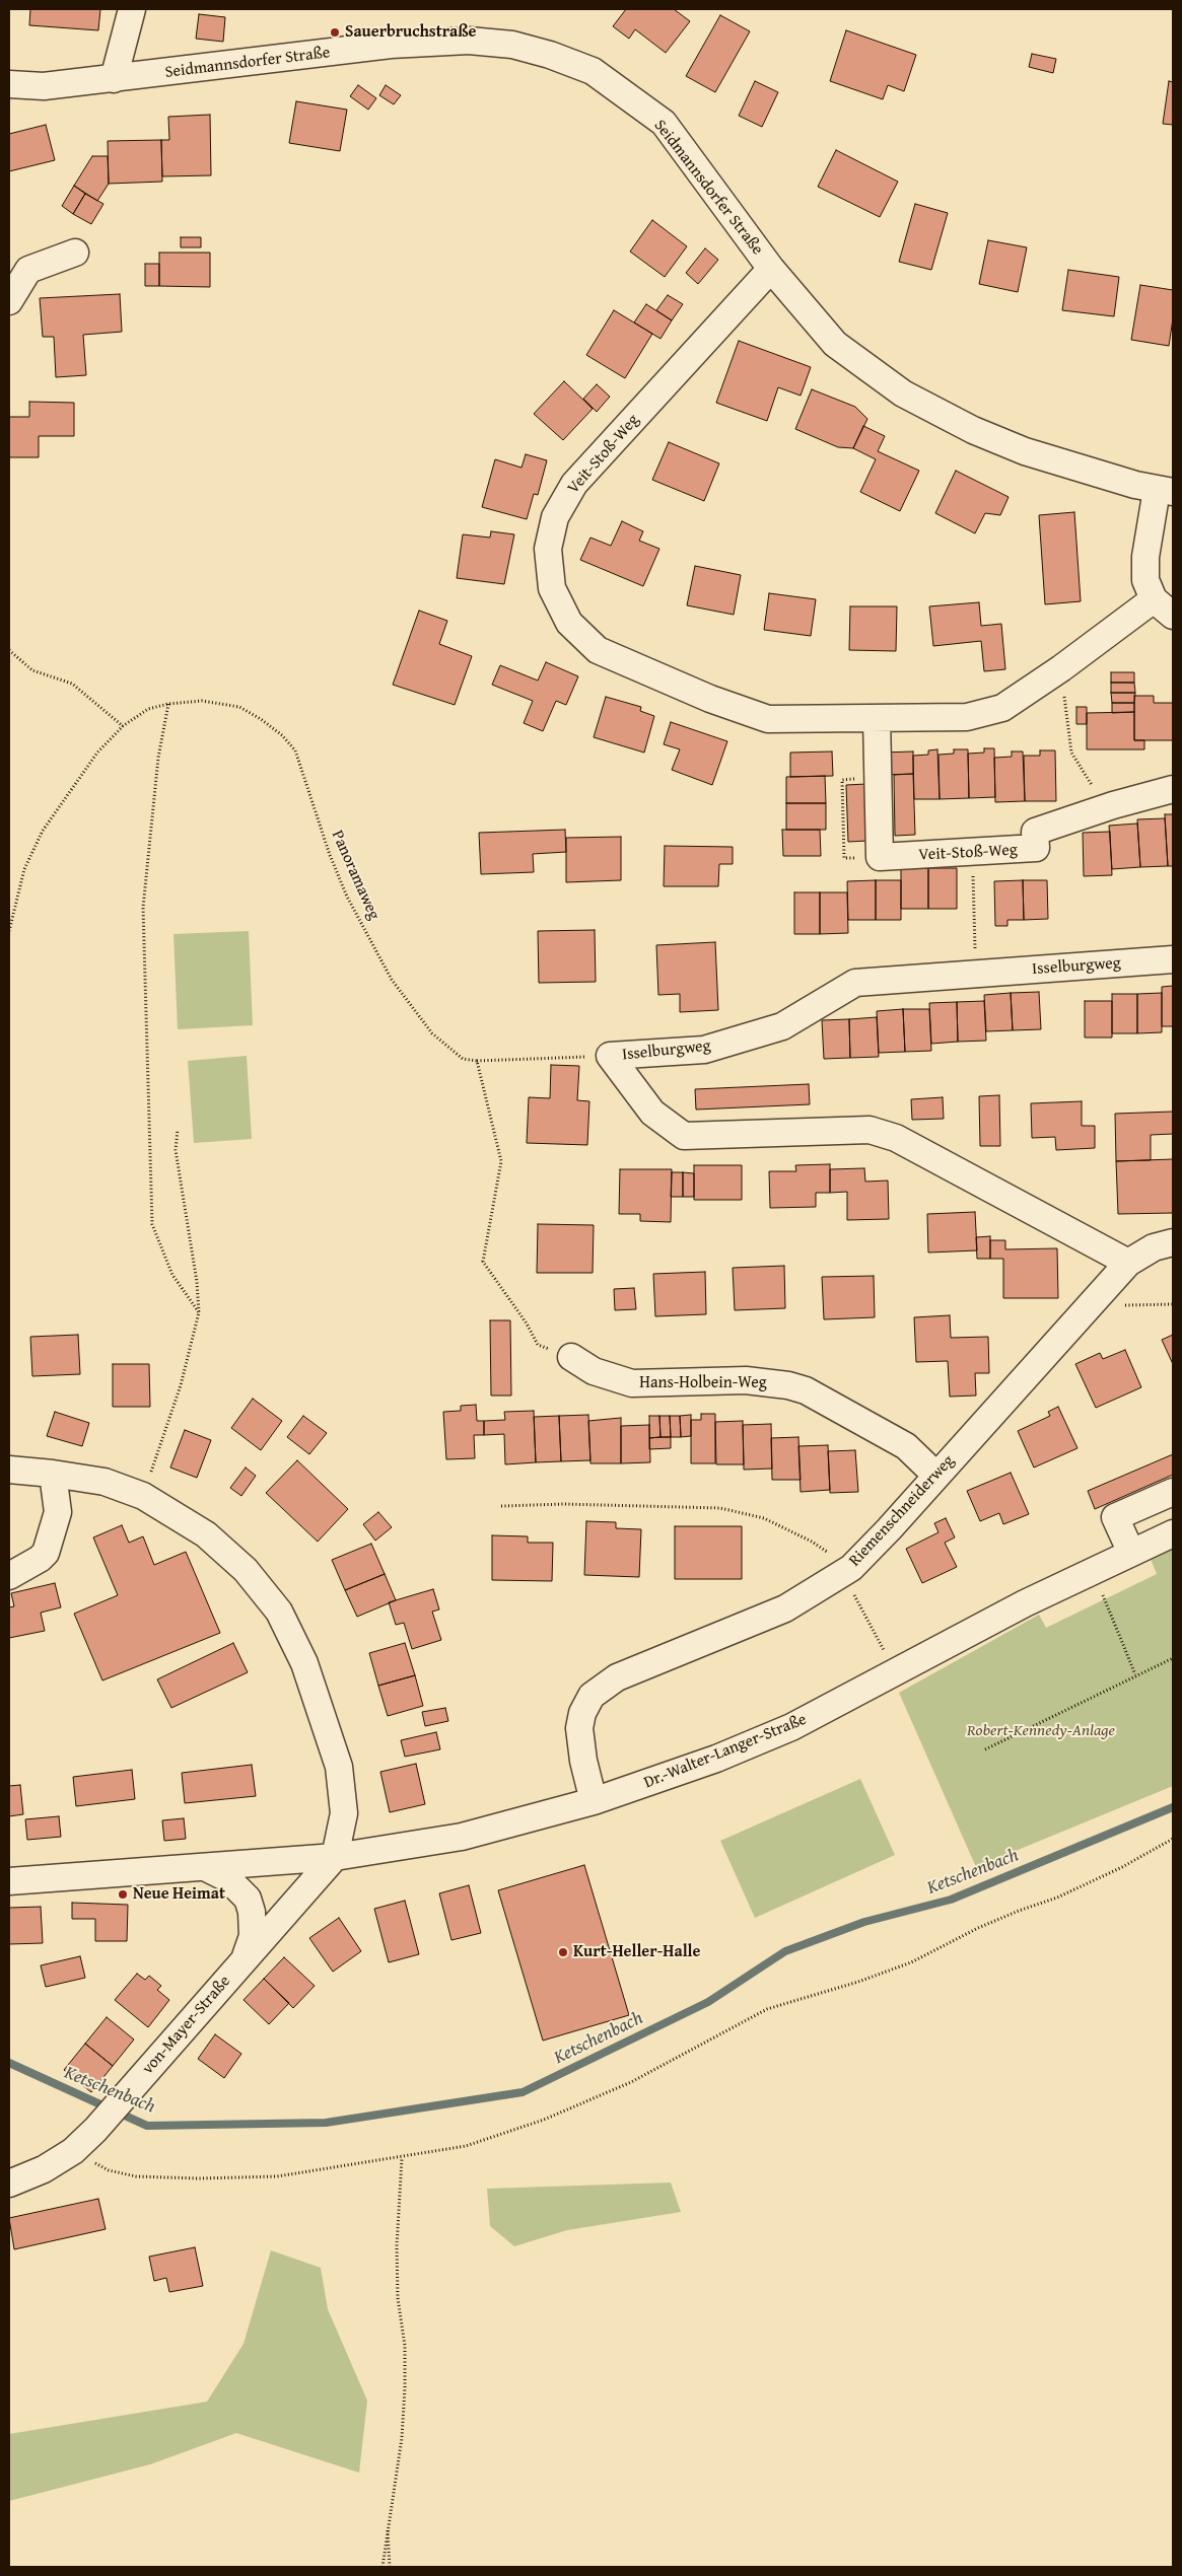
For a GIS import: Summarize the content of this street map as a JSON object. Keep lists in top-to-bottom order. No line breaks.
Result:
{"streets":{"street":["Seidmannsdorfer Straße","Veit-Stoß-Weg","Isselburgweg","Hans-Holbein-Weg","Riemenschneiderweg","Dr.-Walter-Langer-Straße","von-Mayer-Straße"],"path":["Panoramaweg"]},"crossings":[["Seidmannsdorfer Straße","Veit-Stoß-Weg"],["Isselburgweg","Riemenschneiderweg"],["Hans-Holbein-Weg","Riemenschneiderweg"],["Riemenschneiderweg","Dr.-Walter-Langer-Straße"],["Dr.-Walter-Langer-Straße","von-Mayer-Straße"]],"water":["Ketschenbach"],"parks":["Robert-Kennedy-Anlage"],"places":["Sauerbruchstraße","Neue Heimat","Kurt-Heller-Halle"]}
